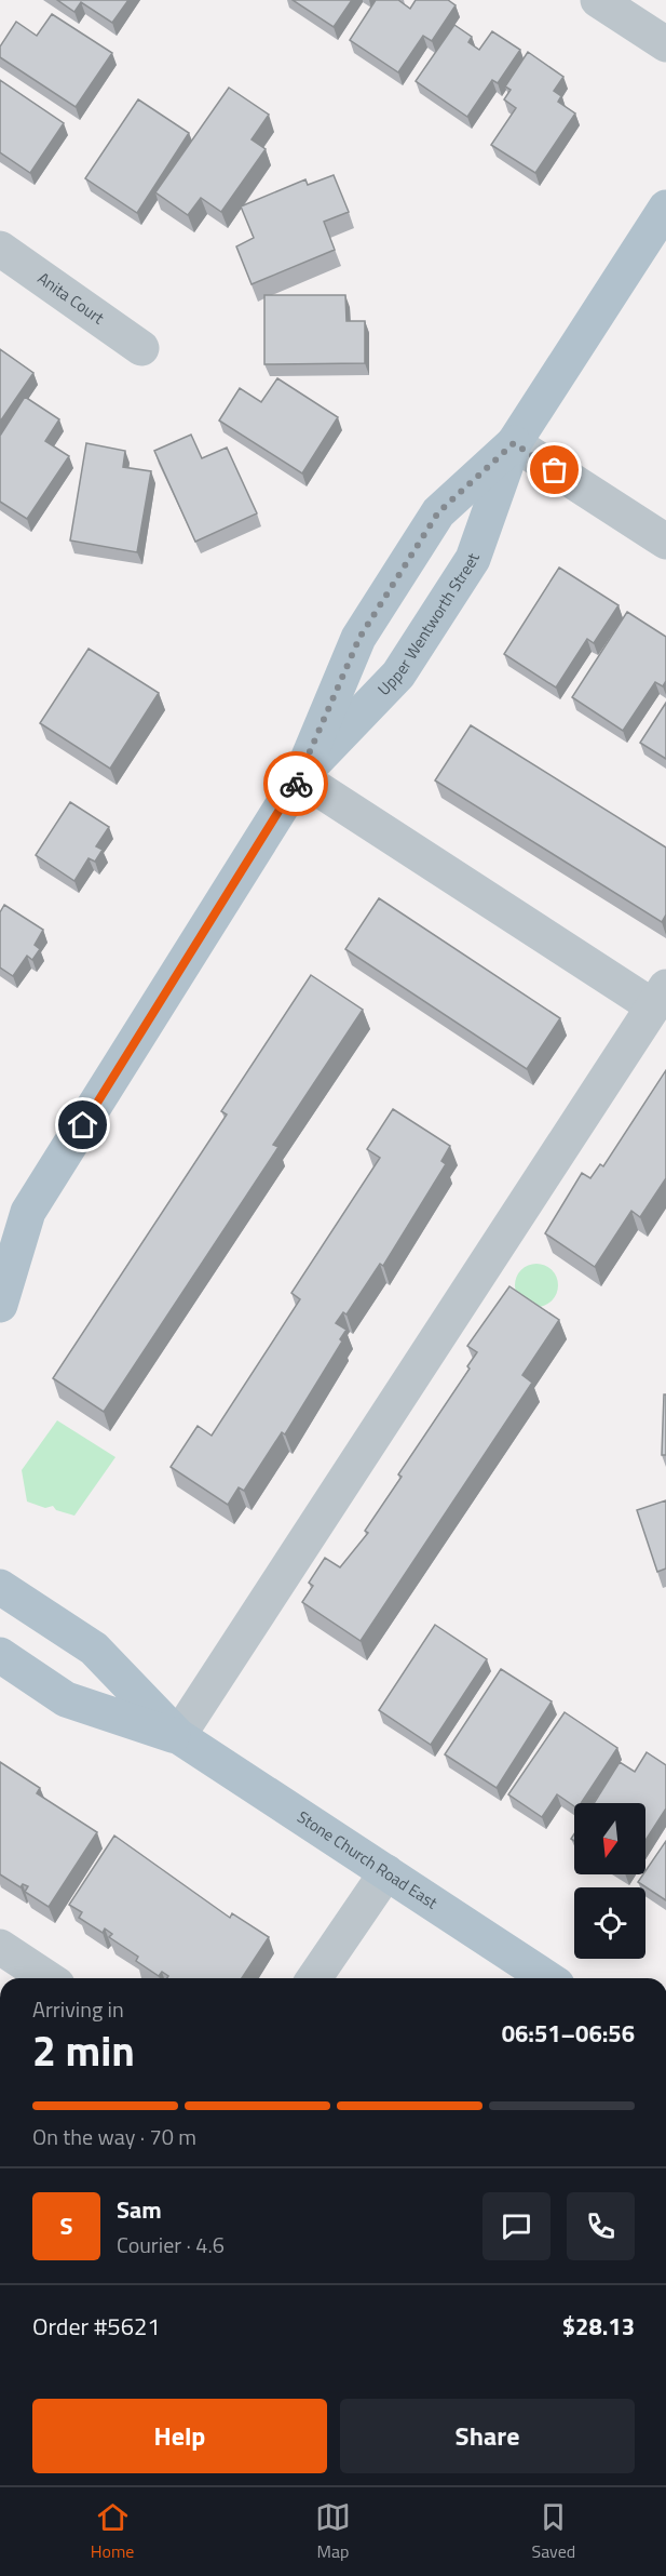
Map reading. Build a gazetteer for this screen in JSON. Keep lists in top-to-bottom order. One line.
{"streets":{"main road":["Upper Wentworth Street","Stone Church Road East"],"street":["Anita Court"]},"north":"bottom","page":{"heading":["2 min","Arriving in","06:51–06:56"],"panel":["Sam","Courier · 4.6","Order #5621","$28.13"],"bar":"On the way · 70 m","round":"S","buttons":["Help","Share"],"tabs":["Home","Map","Saved"]}}
